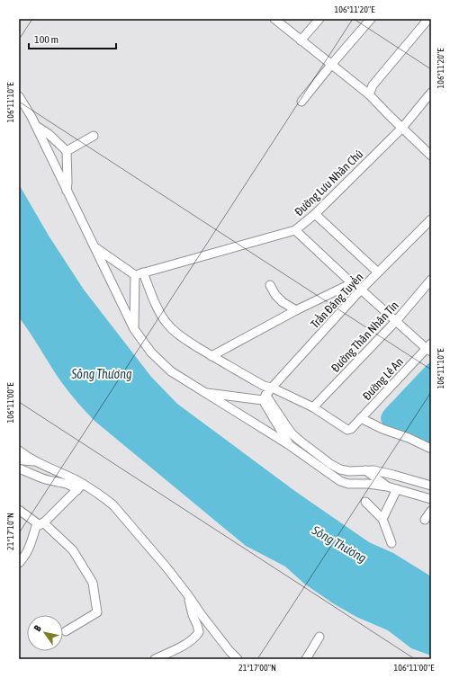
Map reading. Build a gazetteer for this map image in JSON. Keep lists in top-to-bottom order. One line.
{"streets":{"street":["Đường Lưu Nhân Chú","Trần Đăng Tuyển","Đường Thân Nhân Tín","Đường Lê An"]},"crossings":[["Đường Thân Nhân Tín","Đường Lê An"]],"water":["Sông Thương"],"scale_bar":"100 m","north":"top left","coordinates":["106°11'20\"E","106°11'10\"E","106°11'00\"E","21°17'10\"N","21°17'00\"N"]}
